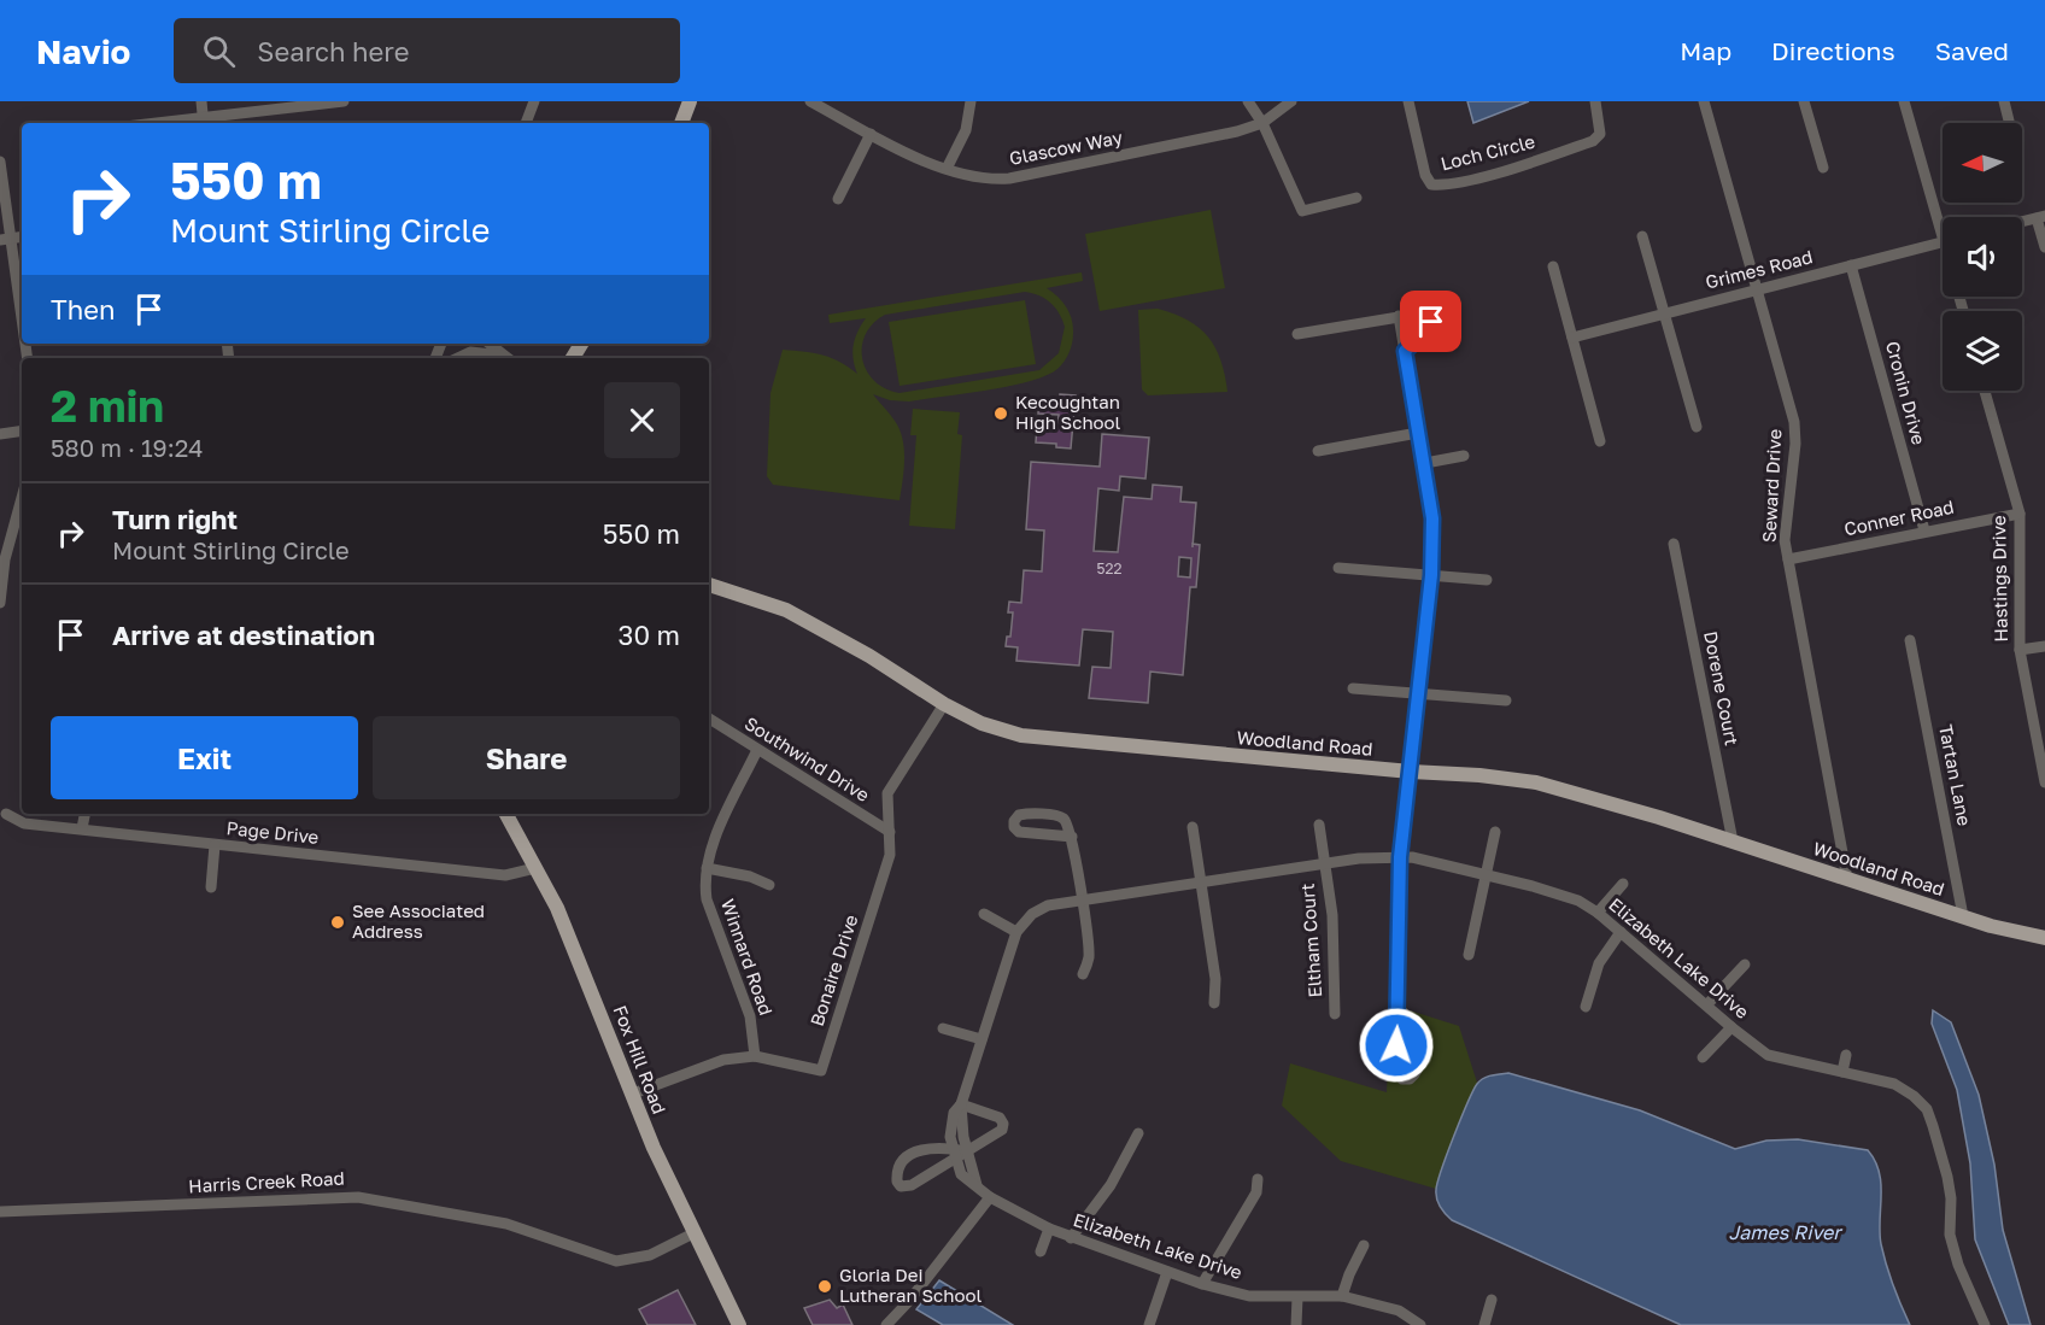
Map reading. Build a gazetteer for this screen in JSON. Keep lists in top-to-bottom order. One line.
{"streets":{"main road":["Woodland Road","Fox Hill Road"],"street":["Glascow Way","Loch Circle","Grimes Road","Cronin Drive","Seward Drive","Conner Road","Hastings Drive","Dorene Court","Southwind Drive","Tartan Lane","Page Drive","Eltham Court","Winnard Road","Elizabeth Lake Drive","Bonaire Drive","Harris Creek Road"]},"crossings":[["Grimes Road","Cronin Drive"],["Grimes Road","Seward Drive"],["Cronin Drive","Conner Road"],["Seward Drive","Conner Road"],["Seward Drive","Woodland Road"],["Conner Road","Hastings Drive"],["Dorene Court","Woodland Road"],["Woodland Road","Tartan Lane"],["Woodland Road","Bonaire Drive"],["Southwind Drive","Winnard Road"],["Southwind Drive","Bonaire Drive"],["Page Drive","Fox Hill Road"],["Eltham Court","Elizabeth Lake Drive"],["Winnard Road","Bonaire Drive"],["Bonaire Drive","Fox Hill Road"],["Fox Hill Road","Harris Creek Road"]],"water":["James River"],"places":["Kecoughtan High School","See Associated Address","Gloria Dei Lutheran School"],"house_numbers":["522"],"north":"left","page":{"header":"Navio","search":"Search here","nav":["Map","Directions","Saved"],"turn":["550 m","Mount Stirling Circle"],"then":"Then","heading":["2 min","580 m · 19:24"],"list":[{"name":"Turn right","note":"Mount Stirling Circle","value":"550 m"},{"name":"Arrive at destination","value":"30 m"}],"buttons":["Exit","Share"]}}
